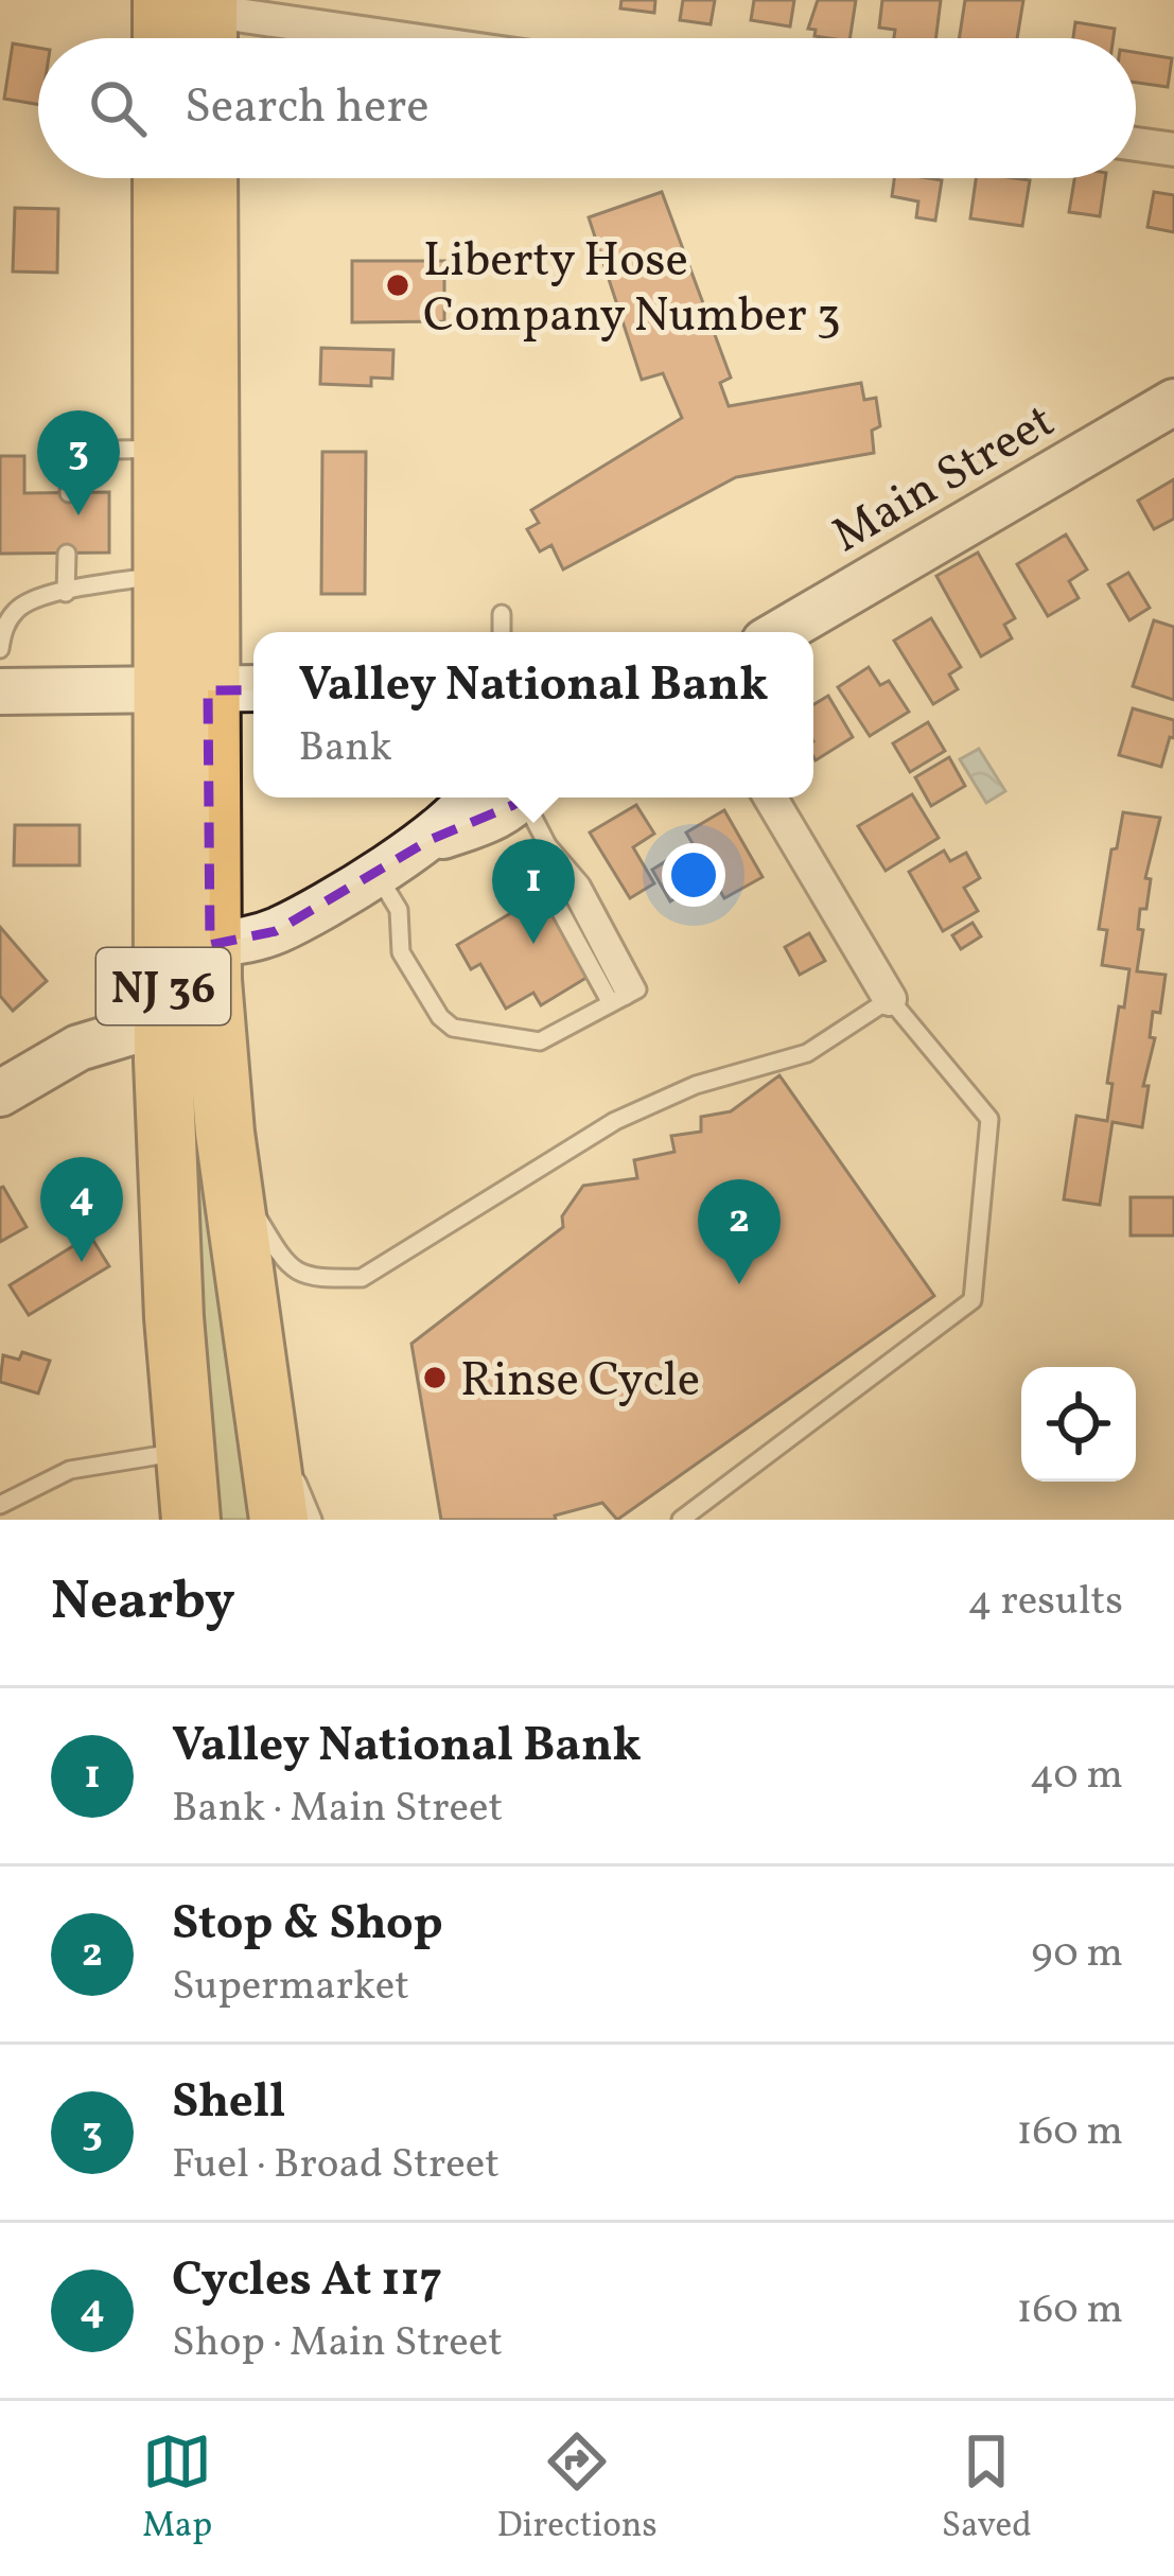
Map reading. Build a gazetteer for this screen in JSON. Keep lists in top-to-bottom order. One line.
{"streets":{"highway":["NJ 36"],"main road":["Main Street"]},"places":["Liberty Hose Company Number 3","Rinse Cycle"],"page":{"search":"Search here","pins":["3","1","4","2"],"popup":["Valley National Bank","Bank"],"heading":["Nearby","4 results"],"list":[{"mark":"1","name":"Valley National Bank","note":"Bank · Main Street","value":"40 m"},{"mark":"2","name":"Stop & Shop","note":"Supermarket","value":"90 m"},{"mark":"3","name":"Shell","note":"Fuel · Broad Street","value":"160 m"},{"mark":"4","name":"Cycles At 117","note":"Shop · Main Street","value":"160 m"}],"nav":["Map","Directions","Saved"]}}
